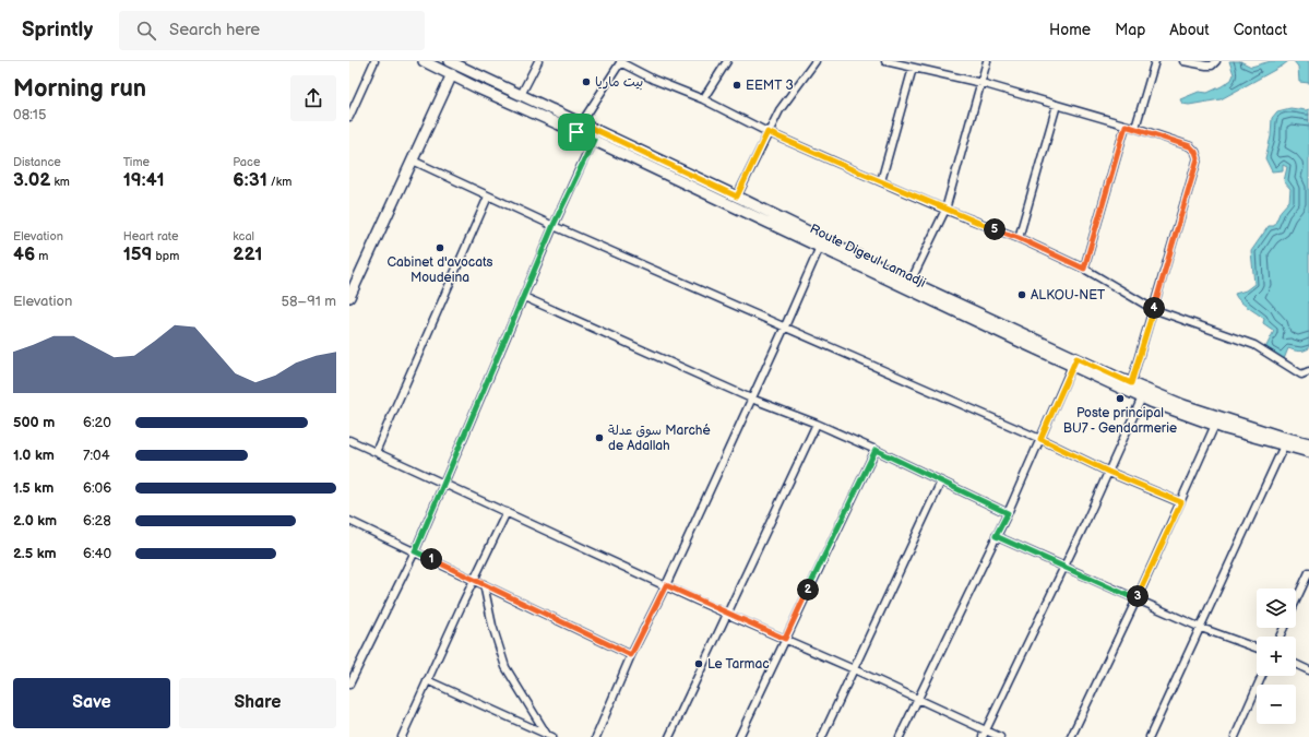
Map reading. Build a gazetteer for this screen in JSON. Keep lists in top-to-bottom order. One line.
{"streets":{"main road":["Route Digeul Lamadji"]},"places":["بيت ماريا","EEMT 3","Cabinet d'avocats Moudeina","ALKOU-NET","Poste principal BU7 - Gendarmerie","سوق عدلة Marché de Adallah","Le Tarmac"],"page":{"header":"Sprintly","search":"Search here","nav":["Home","Map","About","Contact"],"heading":["Morning run","08:15"],"stats":[["Distance","3.02 km"],["Time","19:41"],["Pace","6:31 /km"],["Elevation","46 m"],["Heart rate","159 bpm"],["kcal","221"]],"pins":["5","4","1","2","3"],"chart":["Elevation","58–91 m"],"list":[{"name":"500 m","note":"6:20"},{"name":"1.0 km","note":"7:04"},{"name":"1.5 km","note":"6:06"},{"name":"2.0 km","note":"6:28"},{"name":"2.5 km","note":"6:40"}],"map_buttons":["+","−"],"buttons":["Save","Share"]}}
